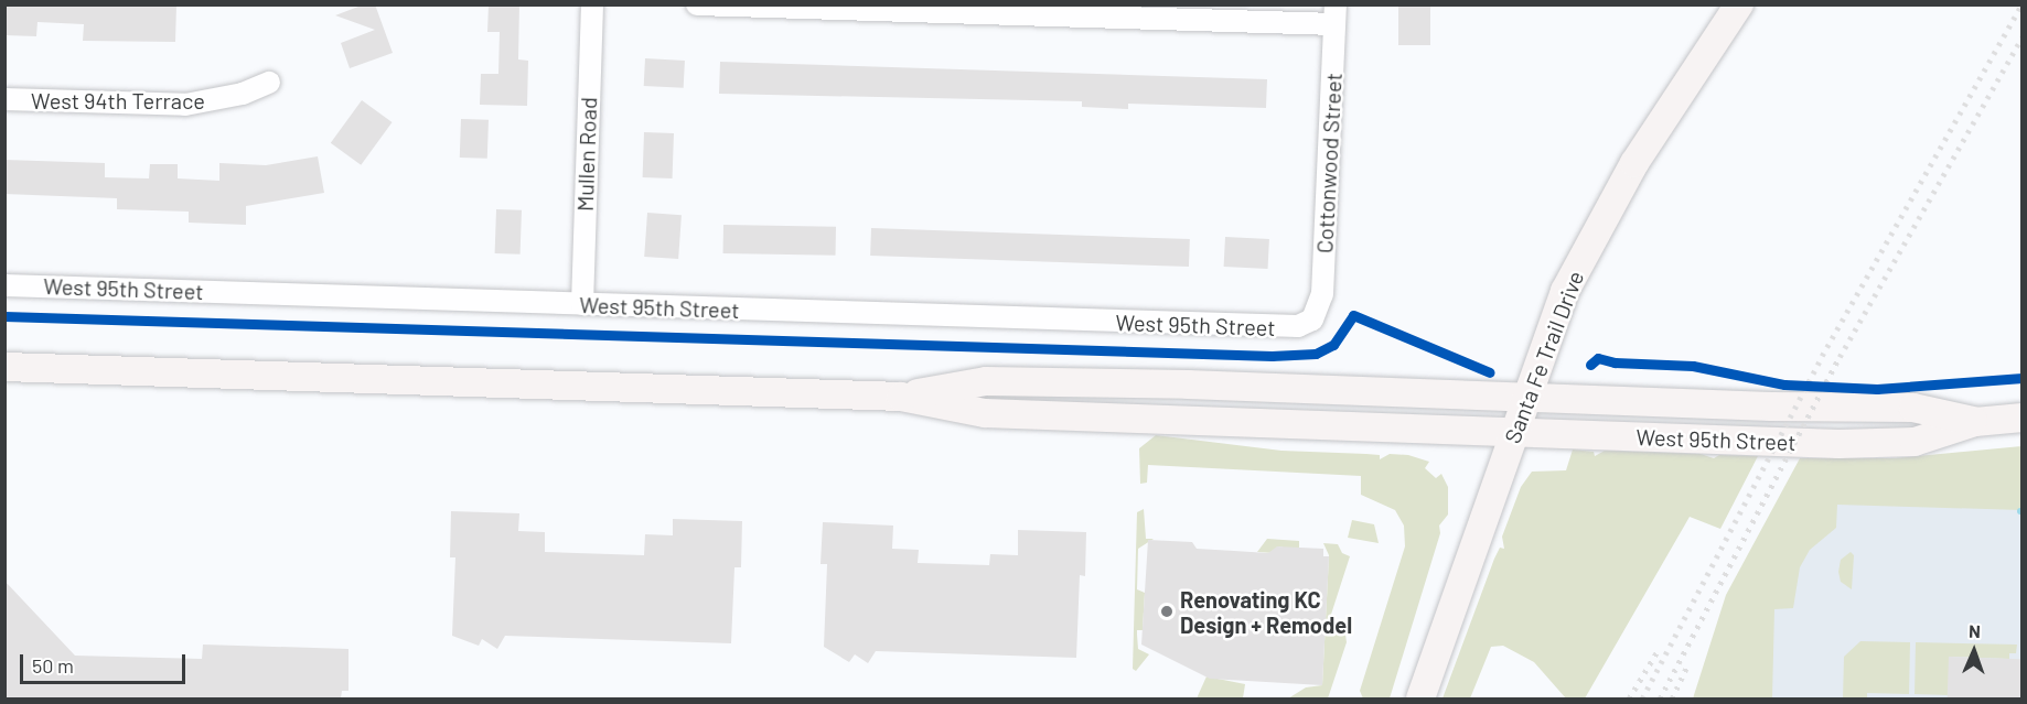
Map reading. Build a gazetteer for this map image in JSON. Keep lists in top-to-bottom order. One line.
{"streets":{"main road":["West 95th Street","Santa Fe Trail Drive"],"street":["West 94th Terrace","Mullen Road","Cottonwood Street"]},"crossings":[["Mullen Road","West 95th Street"],["Cottonwood Street","West 95th Street"],["West 95th Street","Santa Fe Trail Drive"]],"places":["Renovating KC Design + Remodel"],"scale_bar":"50 m","north":"top"}
